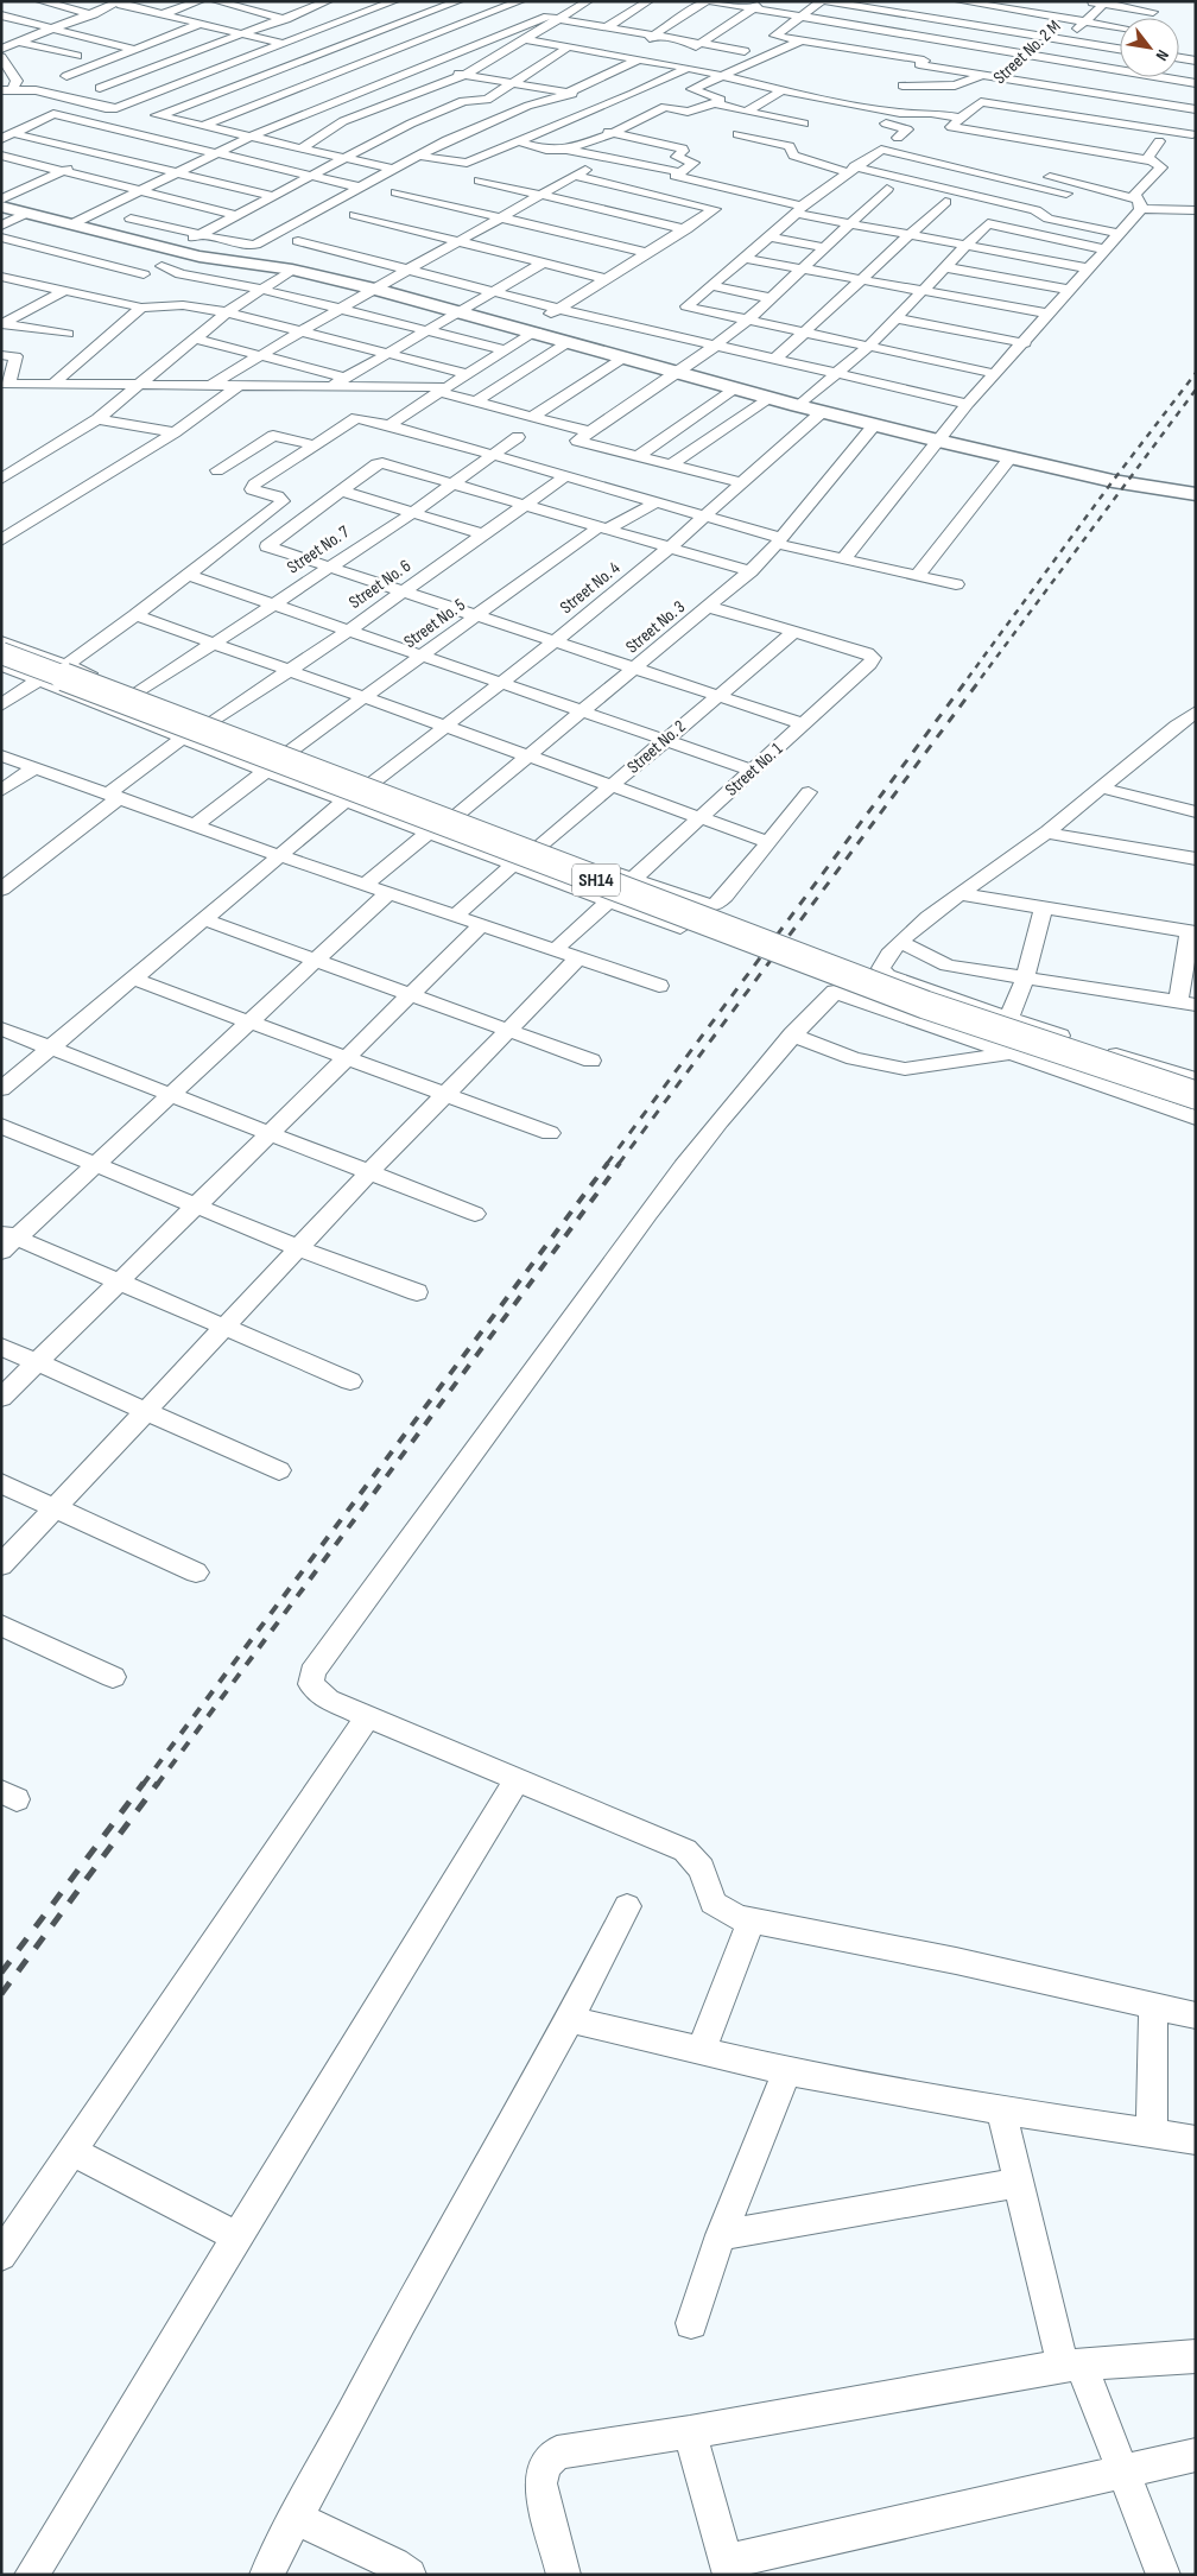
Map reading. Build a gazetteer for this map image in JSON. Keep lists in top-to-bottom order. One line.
{"streets":{"main road":["SH14"],"street":["Street No. 2 M","Street No. 7","Street No. 6","Street No. 4","Street No. 5","Street No. 3","Street No. 2","Street No. 1"]},"north":"bottom right"}
